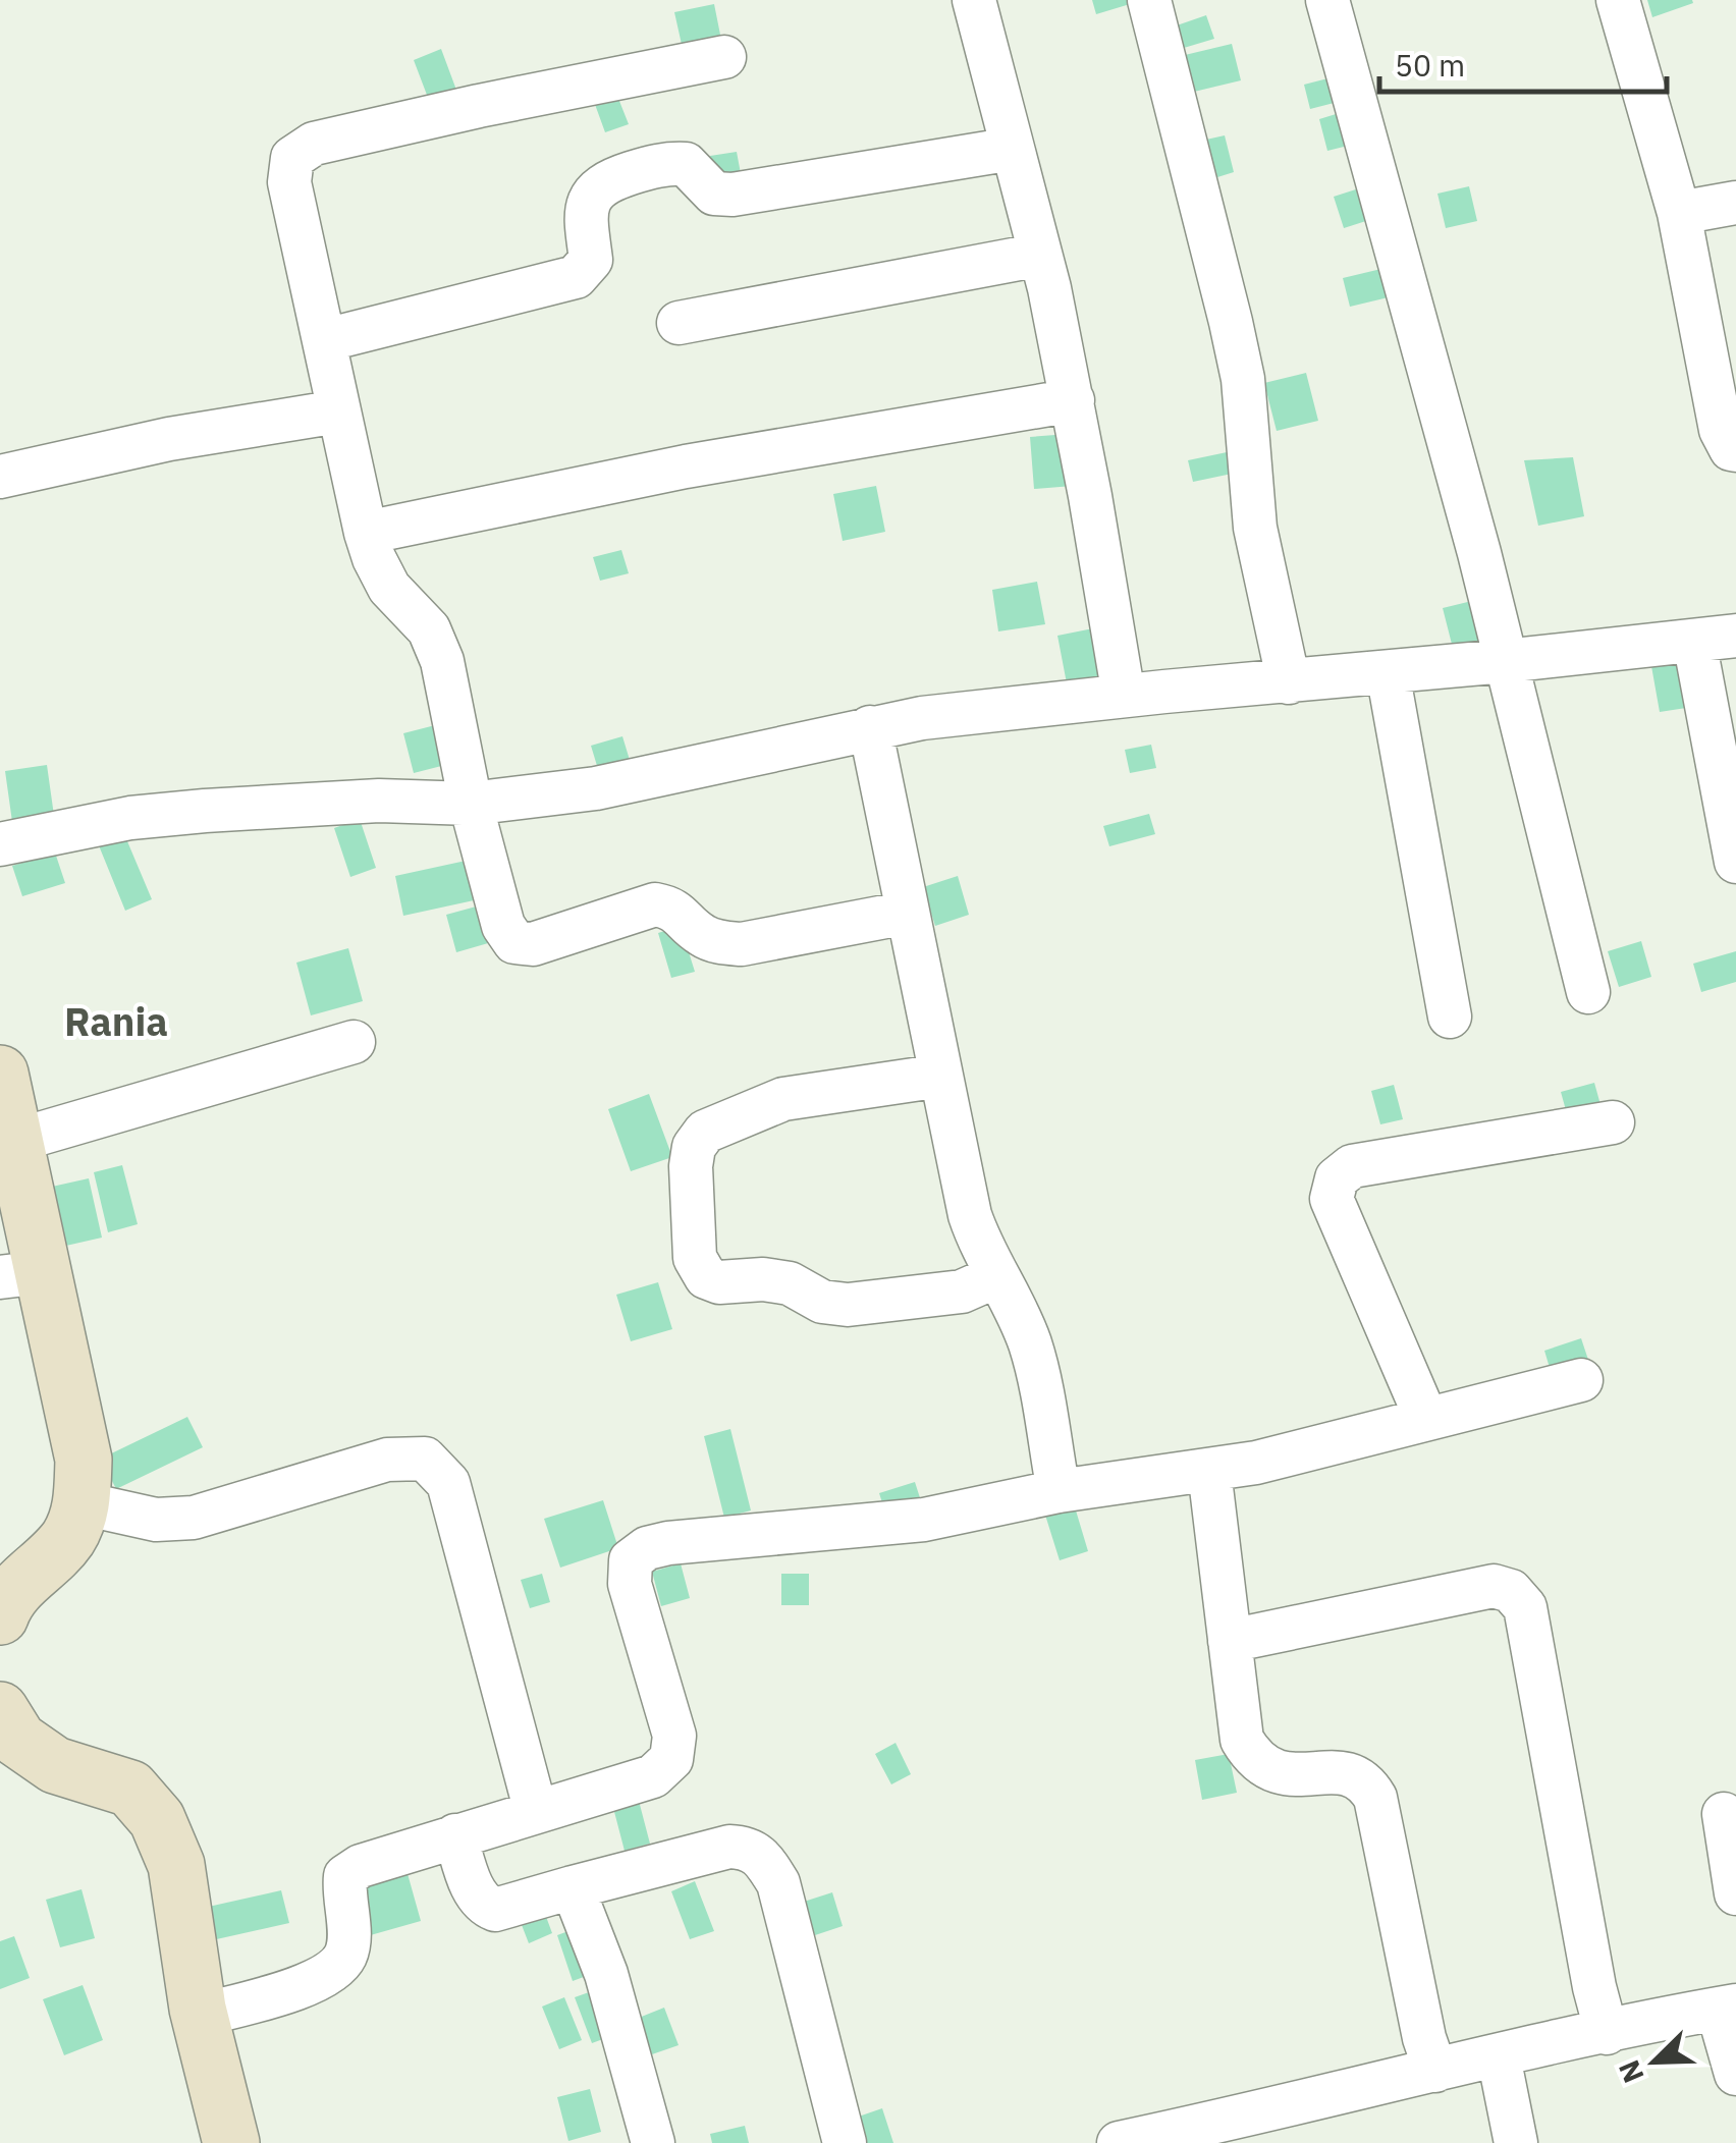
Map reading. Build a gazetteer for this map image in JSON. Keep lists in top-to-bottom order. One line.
{"districts":["Rania"],"scale_bar":"50 m","north":"bottom left"}
